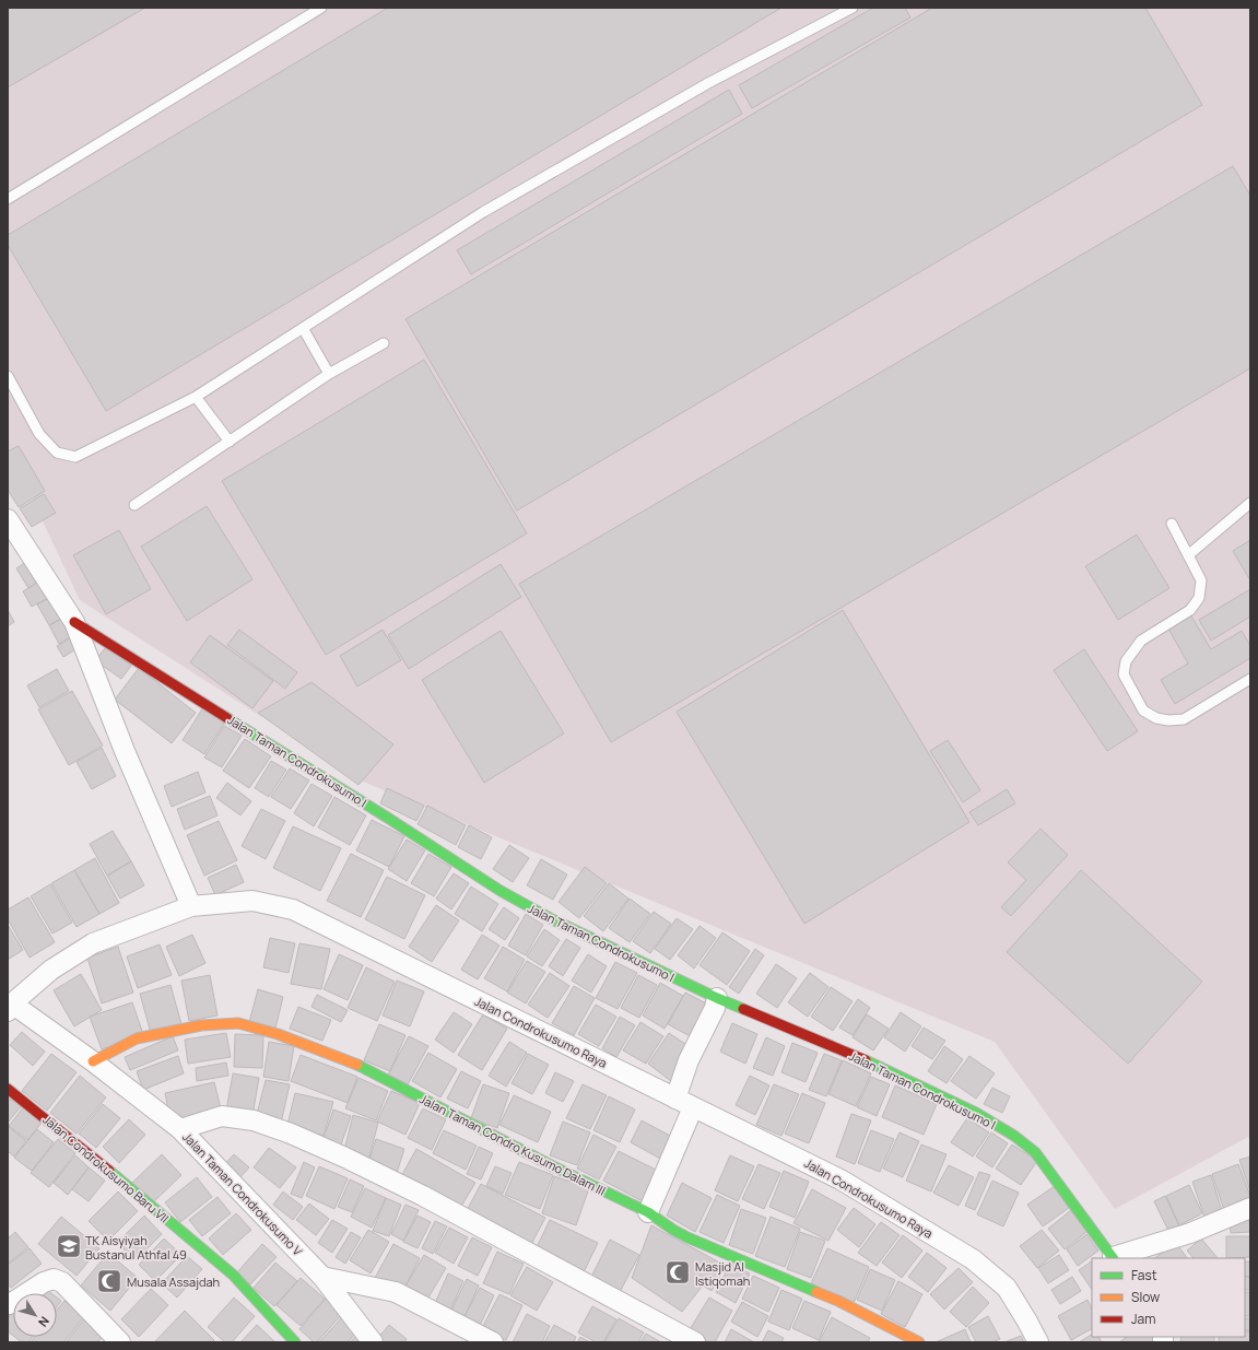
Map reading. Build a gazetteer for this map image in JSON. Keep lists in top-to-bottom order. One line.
{"streets":{"street":["Jalan Taman Condrokusumo I","Jalan Condrokusumo Raya","Jalan Taman Condro Kusumo Dalam III","Jalan Condrokusumo Baru VII","Jalan Taman Condrokusumo V"]},"crossings":[["Jalan Condrokusumo Raya","Jalan Taman Condrokusumo V"],["Jalan Taman Condro Kusumo Dalam III","Jalan Taman Condrokusumo V"]],"places":{"school or university":["TK Aisyiyah Bustanul Athfal 49"],"mosque":["Masjid Al Istiqomah","Musala Assajdah"]},"legend":["Fast","Slow","Jam"],"north":"bottom right"}
